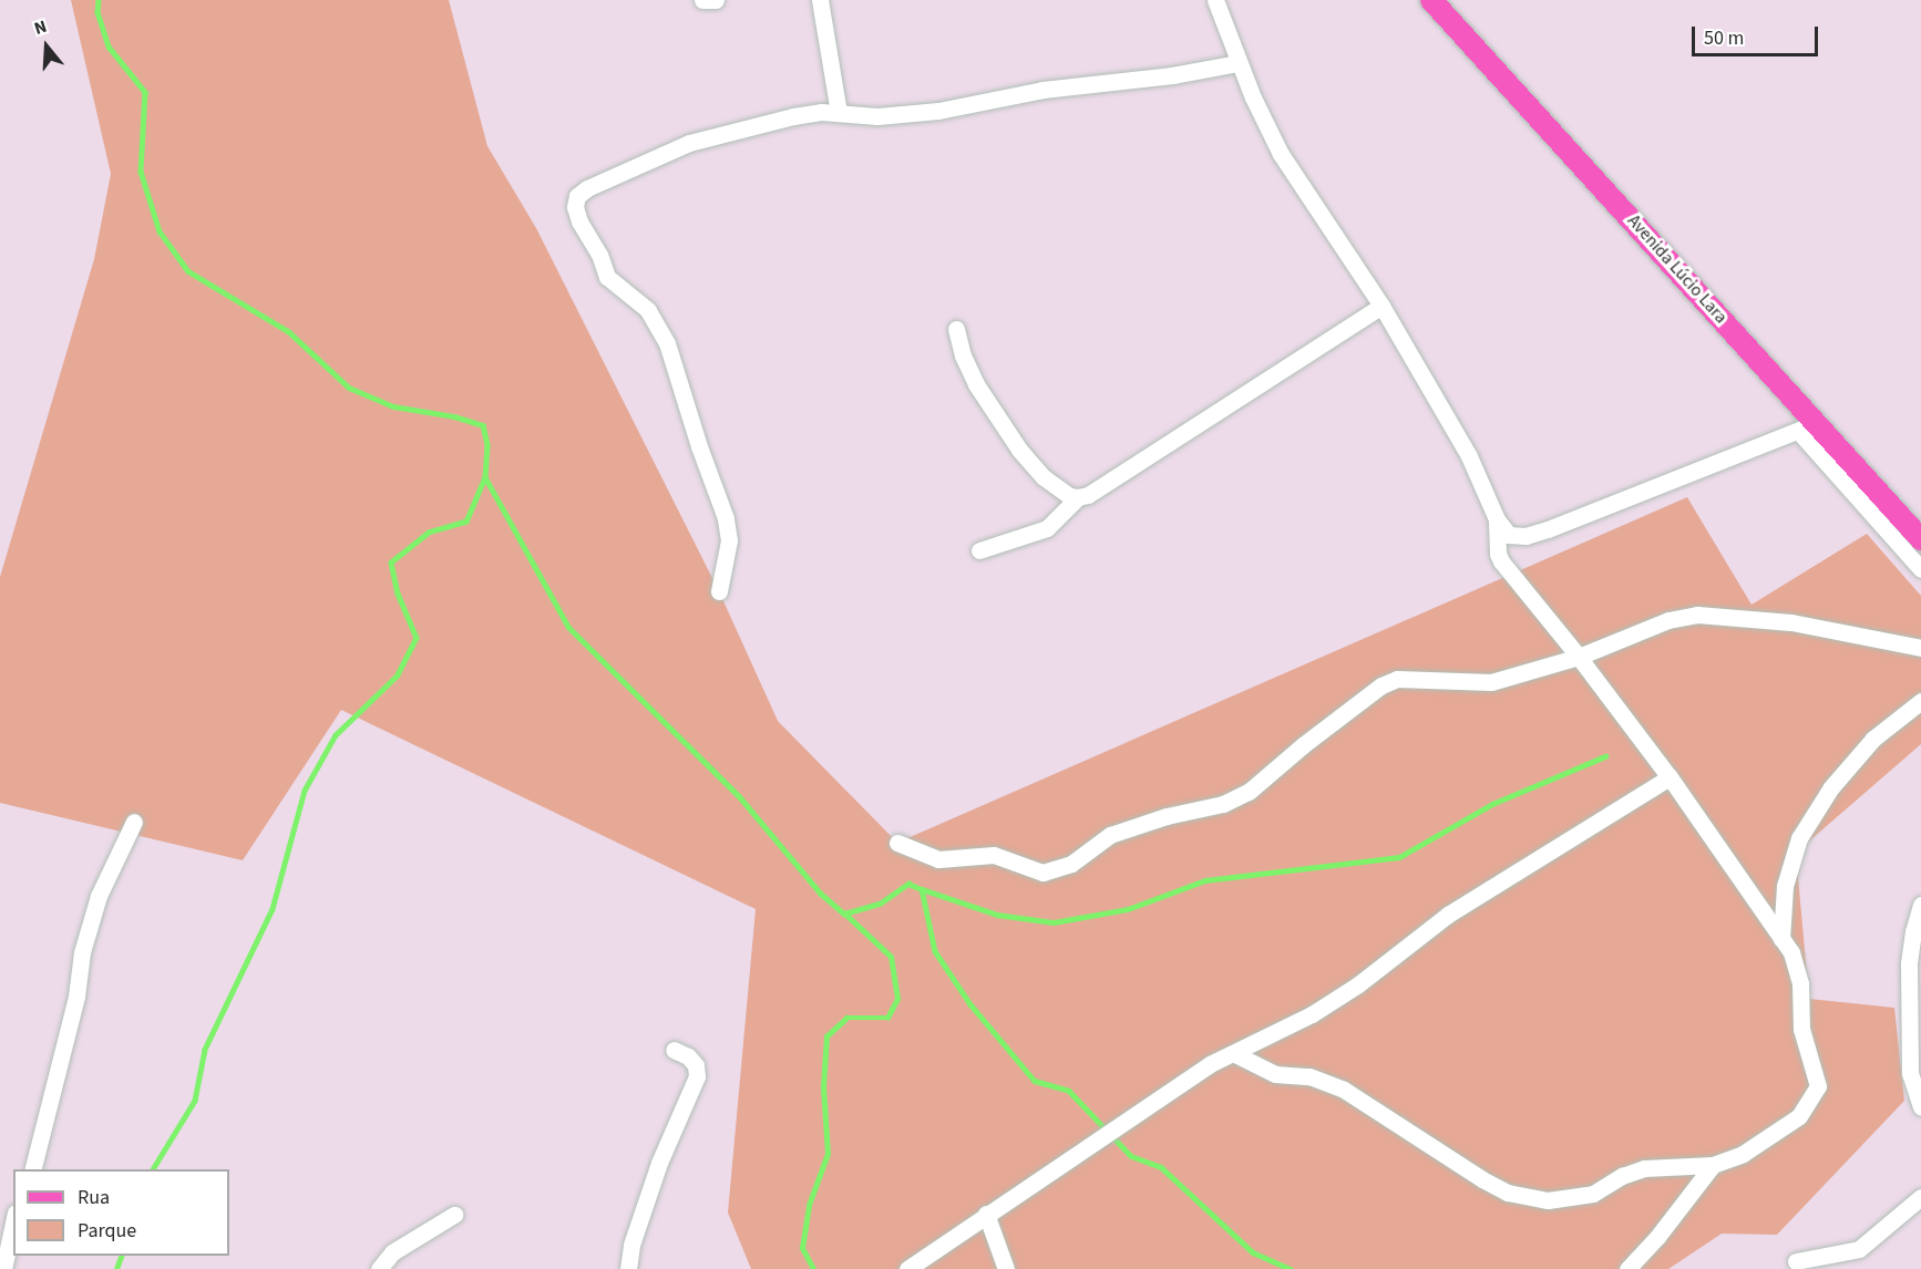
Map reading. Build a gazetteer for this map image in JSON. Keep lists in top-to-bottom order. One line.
{"streets":{"main road":["Avenida Lúcio Lara"]},"legend":["Rua","Parque"],"scale_bar":"50 m","north":"top"}
